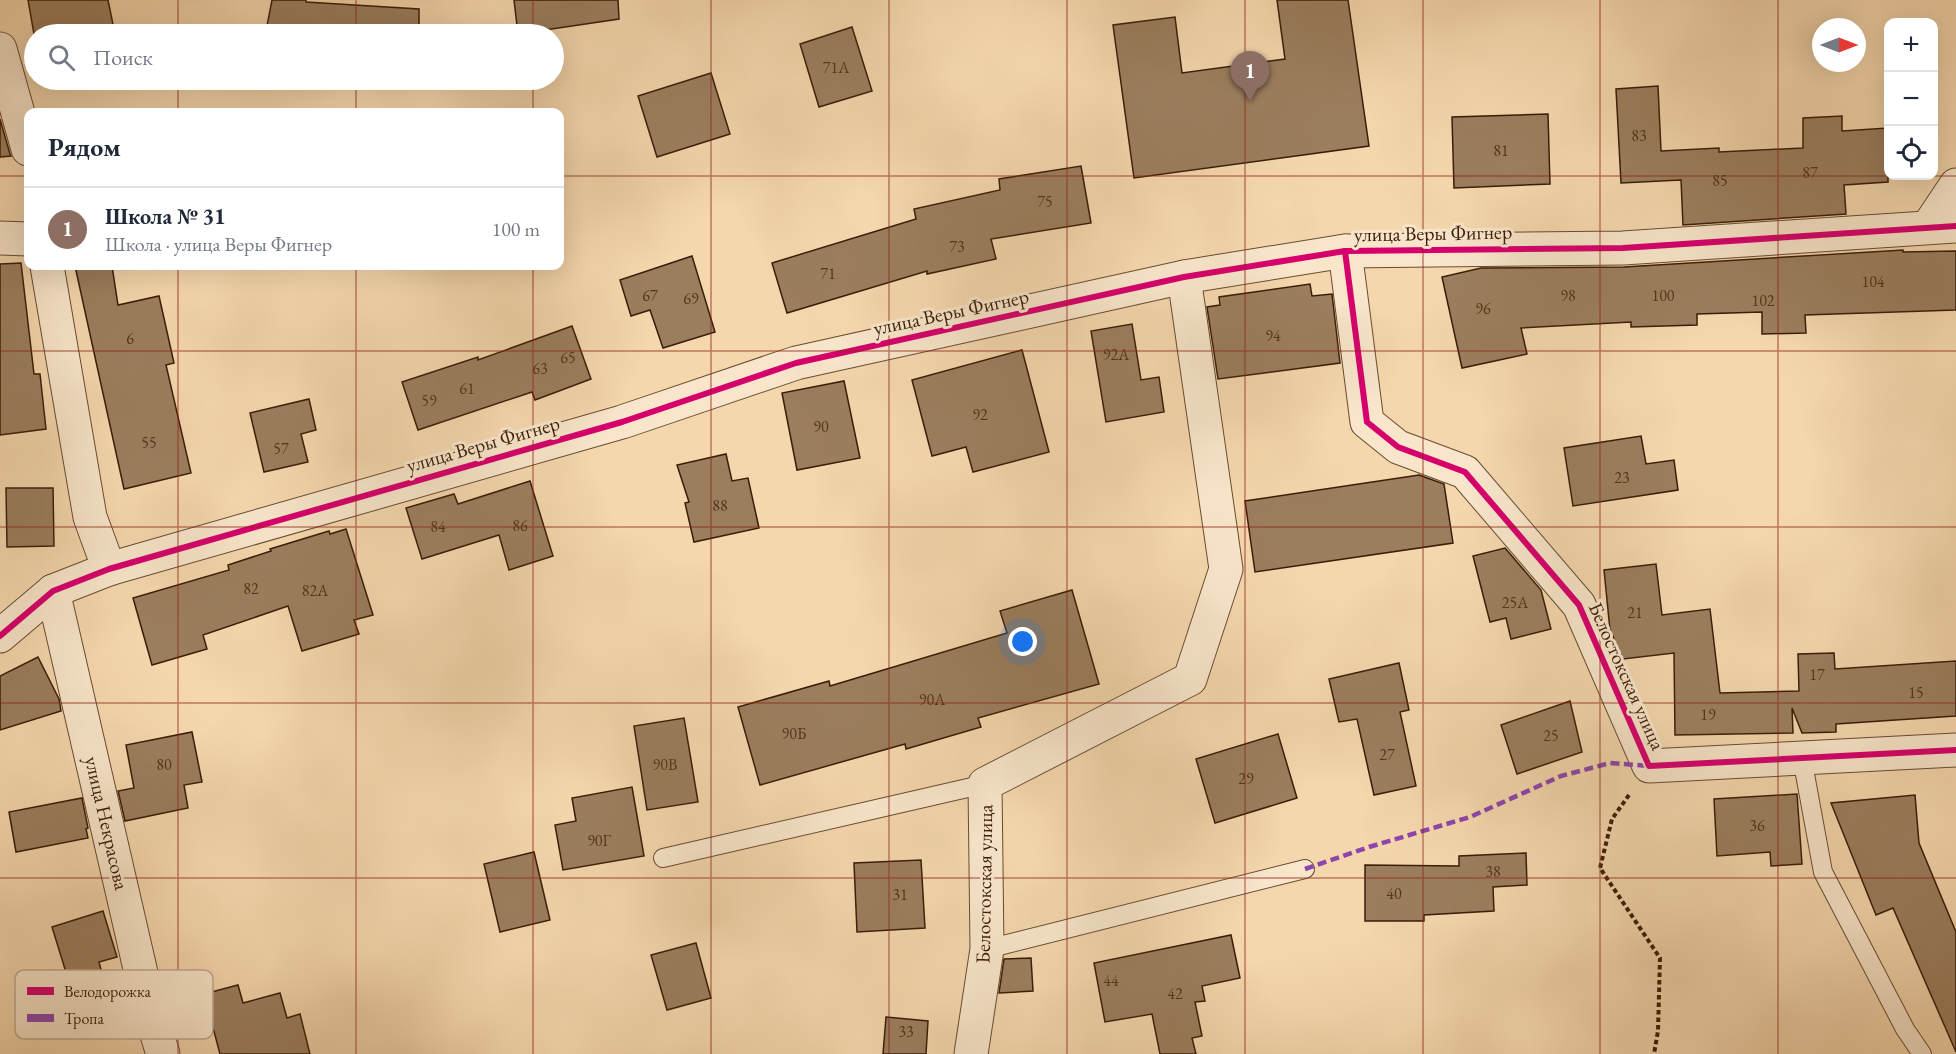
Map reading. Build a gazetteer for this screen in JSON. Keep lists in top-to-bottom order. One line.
{"streets":{"street":["улица Веры Фигнер","Белостокская улица","улица Некрасова"]},"crossings":[["улица Веры Фигнер","Белостокская улица"],["улица Веры Фигнер","улица Некрасова"]],"house_numbers":["71А","83","81","87","85","75","73","71","104","67","98","100","69","102","96","94","6","92А","65","63","61","59","92","90","55","57","23","88","86","84","82","82А","25А","21","17","15","90А","19","90Б","25","27","80","90В","29","36","90Г","38","40","31","44","42","33"],"legend":["Велодорожка","Тропа"],"north":"right","page":{"map_buttons":["+","−"],"search":"Поиск","pins":"1","heading":"Рядом","list":[{"mark":"1","name":"Школа № 31","note":"Школа · улица Веры Фигнер","value":"100 m"}]}}
